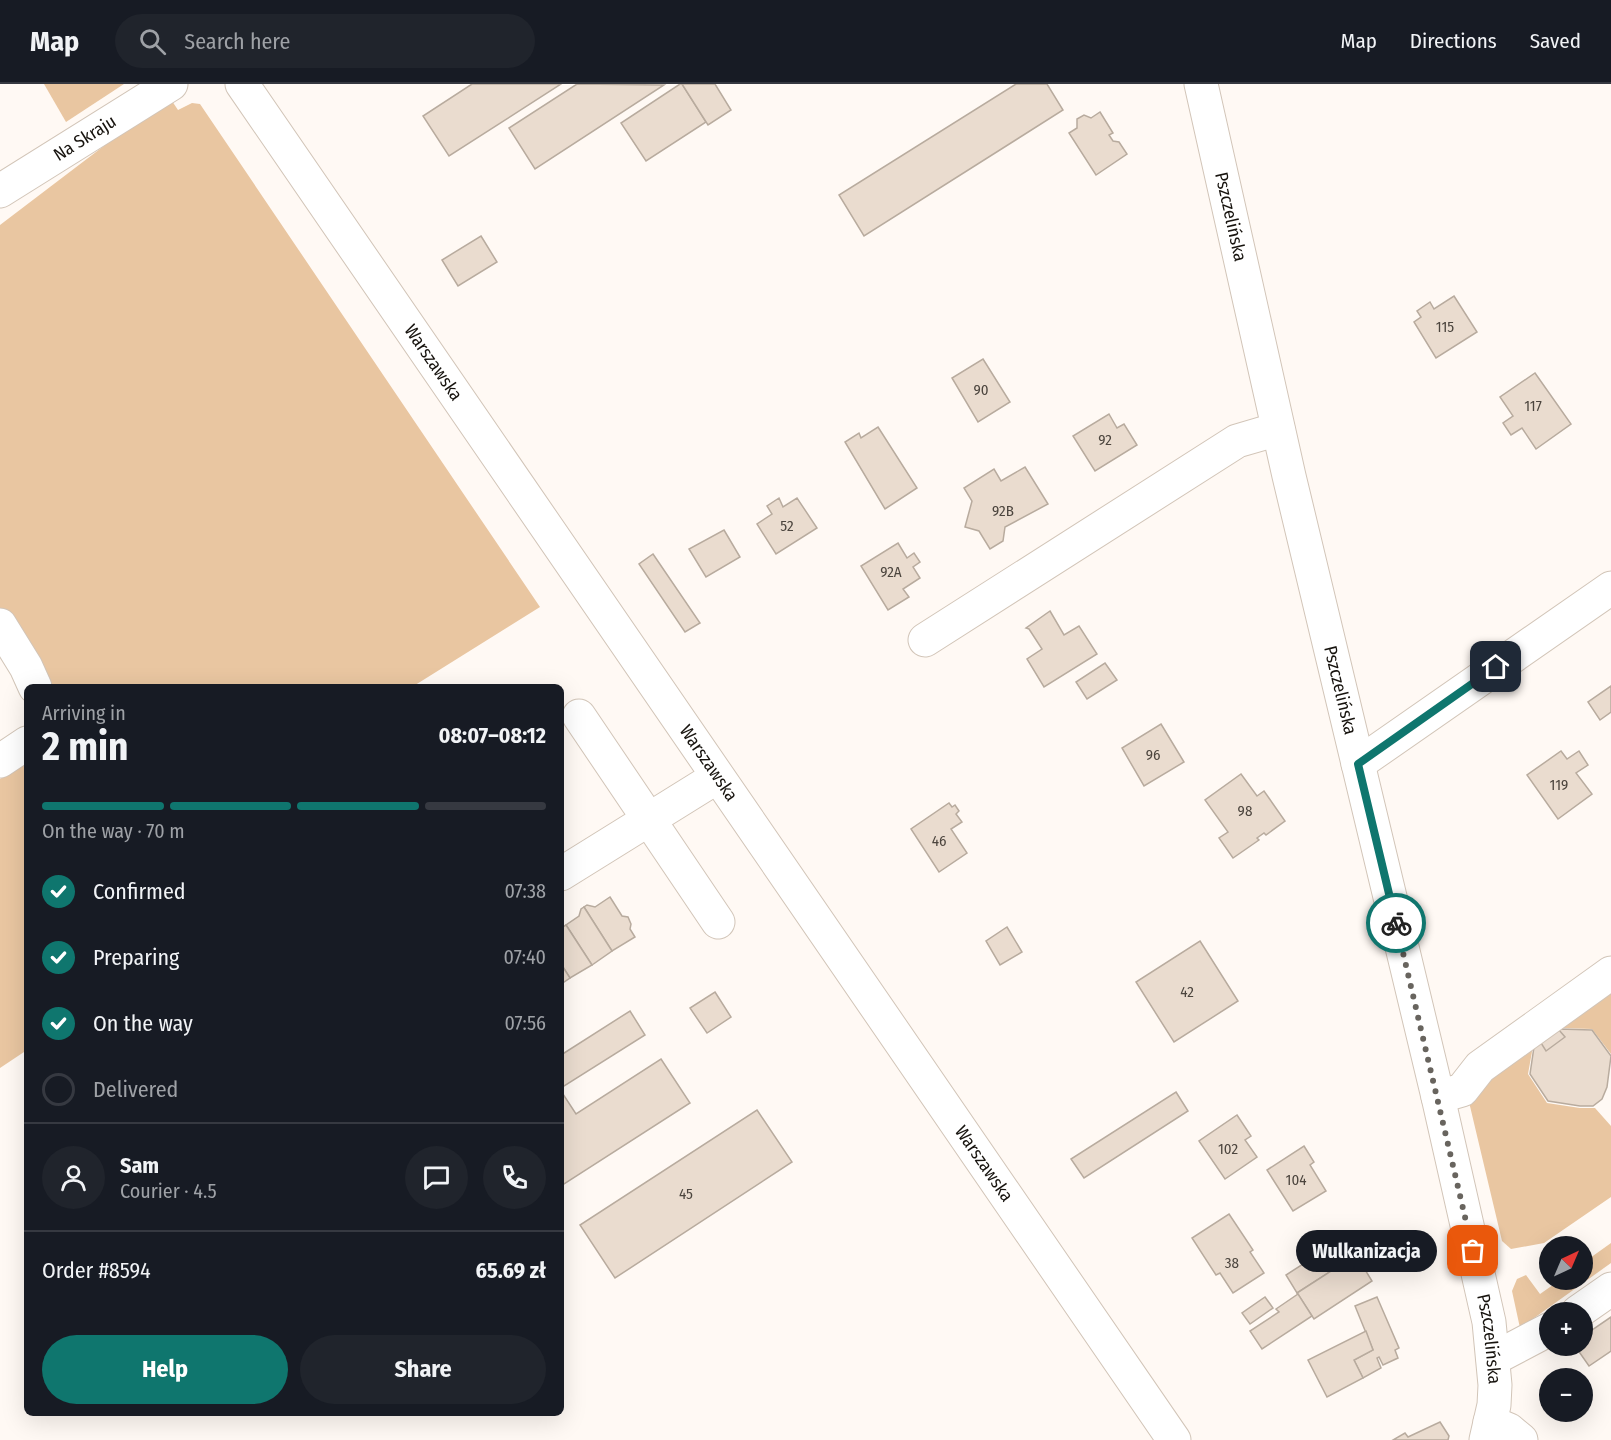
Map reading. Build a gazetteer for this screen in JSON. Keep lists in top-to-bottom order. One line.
{"streets":{"main road":["Na Skraju","Pszczelińska","Warszawska"]},"places":["Wulkanizacja"],"house_numbers":["115","90","117","92","92B","52","92A","96","119","98","46","42","102","104","45","38"],"north":"top right","page":{"header":"Map","search":"Search here","nav":["Map","Directions","Saved"],"heading":["2 min","Arriving in","08:07–08:12"],"panel":["Sam","Courier · 4.5","Order #8594","65.69 zł"],"bar":"On the way · 70 m","list":[["Confirmed","07:38"],["Preparing","07:40"],["On the way","07:56"],"Delivered"],"bubble":"Wulkanizacja","map_buttons":["+","−"],"buttons":["Help","Share"]}}
